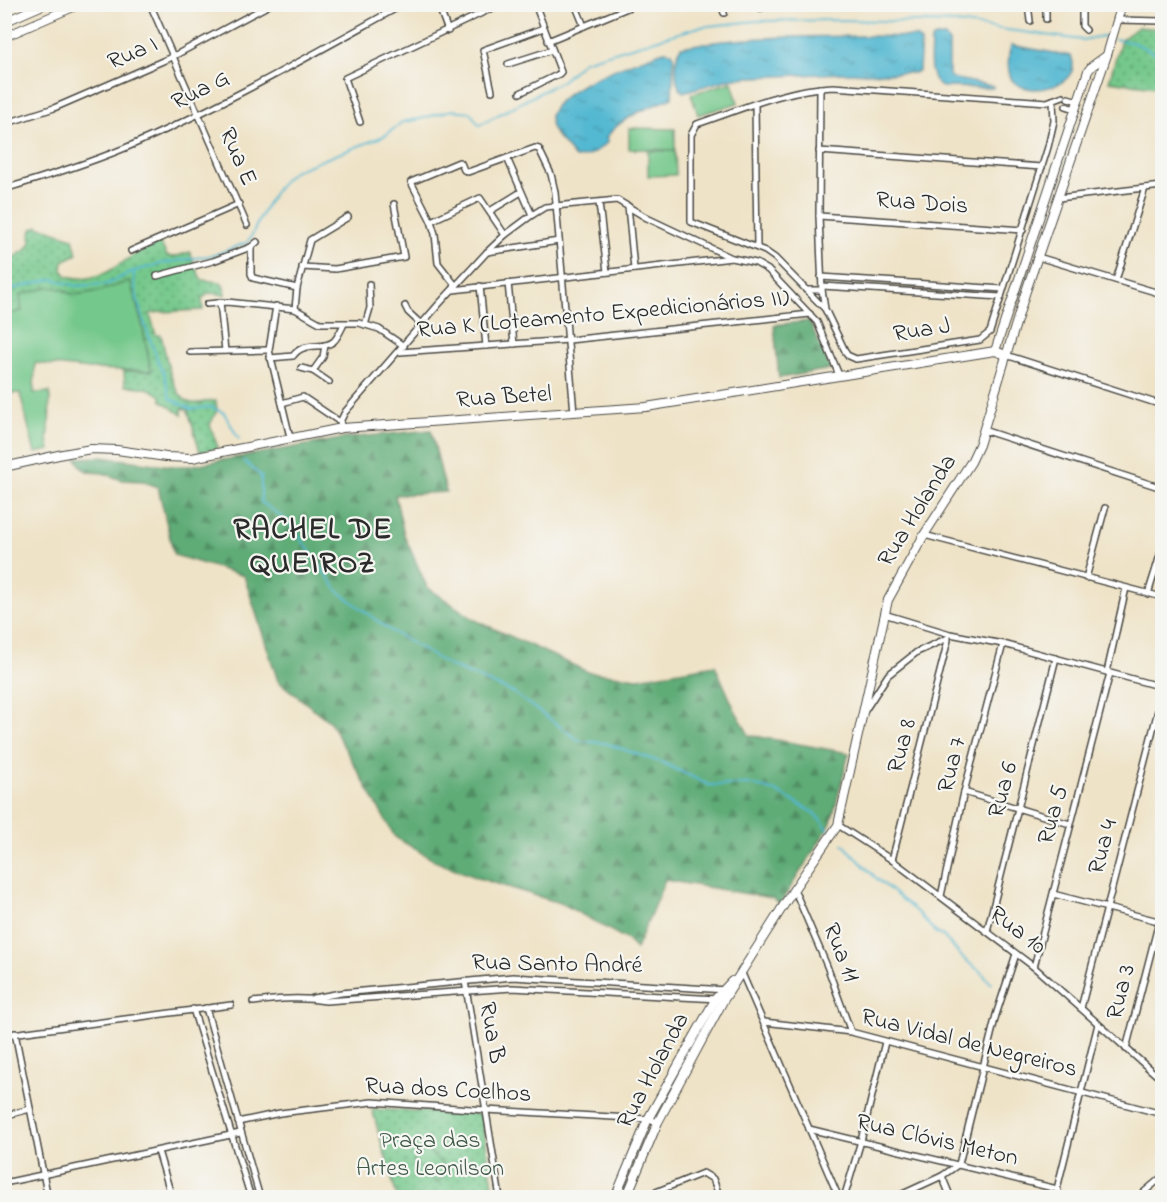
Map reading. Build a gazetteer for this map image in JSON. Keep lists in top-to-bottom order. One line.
{"streets":{"street":["Rua I","Rua G","Rua E","Rua Dois","Rua K (Loteamento Expedicionários II)","Rua J","Rua Betel","Rua Holanda","Rua 8","Rua 7","Rua 6","Rua 5","Rua 4","Rua 10","Rua 11","Rua Santo André","Rua 3","Rua B","Rua Vidal de Negreiros","Rua dos Coelhos","Rua Clóvis Meton"]},"crossings":[["Rua I","Rua E"],["Rua G","Rua E"],["Rua Betel","Rua Holanda"],["Rua Holanda","Rua 10"],["Rua Holanda","Rua 11"],["Rua Holanda","Rua Santo André"],["Rua Holanda","Rua dos Coelhos"],["Rua 8","Rua 10"],["Rua 7","Rua 10"],["Rua 6","Rua 10"],["Rua 5","Rua 10"],["Rua 4","Rua 10"],["Rua 10","Rua 3"],["Rua 11","Rua Vidal de Negreiros"],["Rua Santo André","Rua B"],["Rua B","Rua dos Coelhos"]],"districts":["RACHEL DE QUEIROZ"],"parks":["Praça das Artes Leonilson"]}
